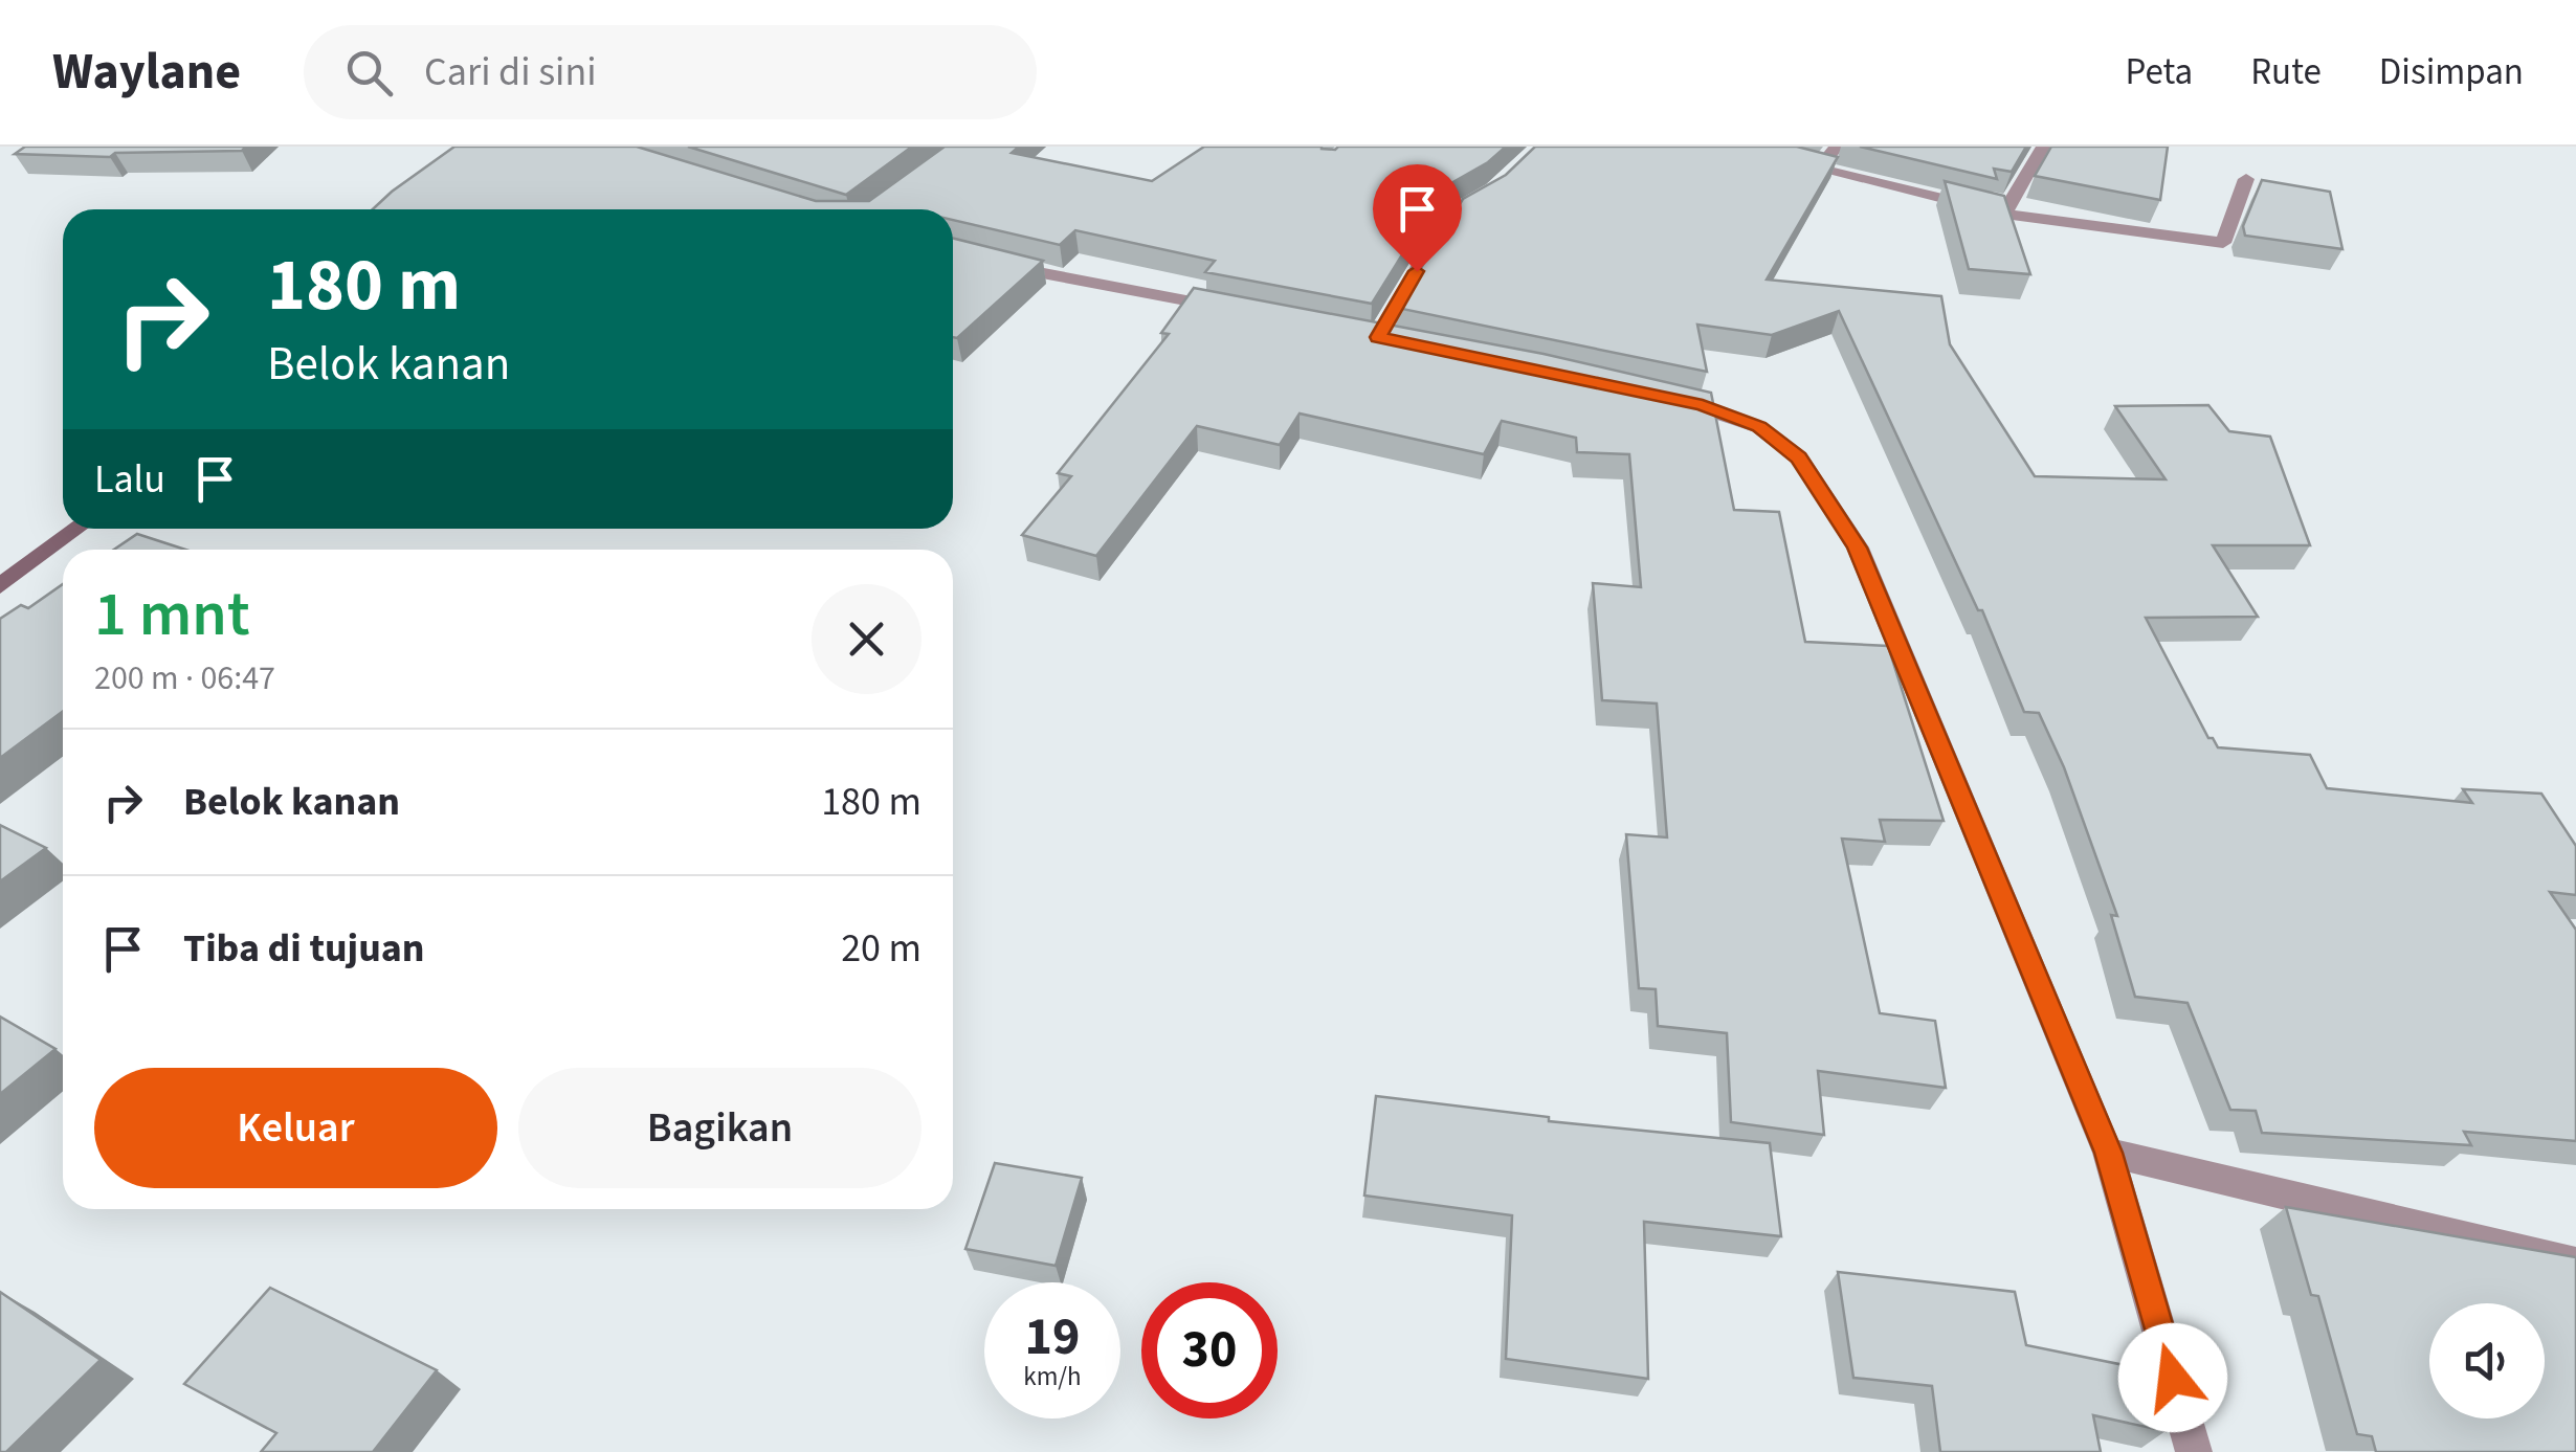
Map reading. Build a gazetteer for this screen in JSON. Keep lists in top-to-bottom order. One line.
{"page":{"header":"Waylane","search":"Cari di sini","nav":["Peta","Rute","Disimpan"],"turn":["180 m","Belok kanan"],"then":"Lalu","heading":["1 mnt","200 m · 06:47"],"list":[{"name":"Belok kanan","value":"180 m"},{"name":"Tiba di tujuan","value":"20 m"}],"buttons":["Keluar","Bagikan"],"speed":"19 km/h","limit":"30"}}
